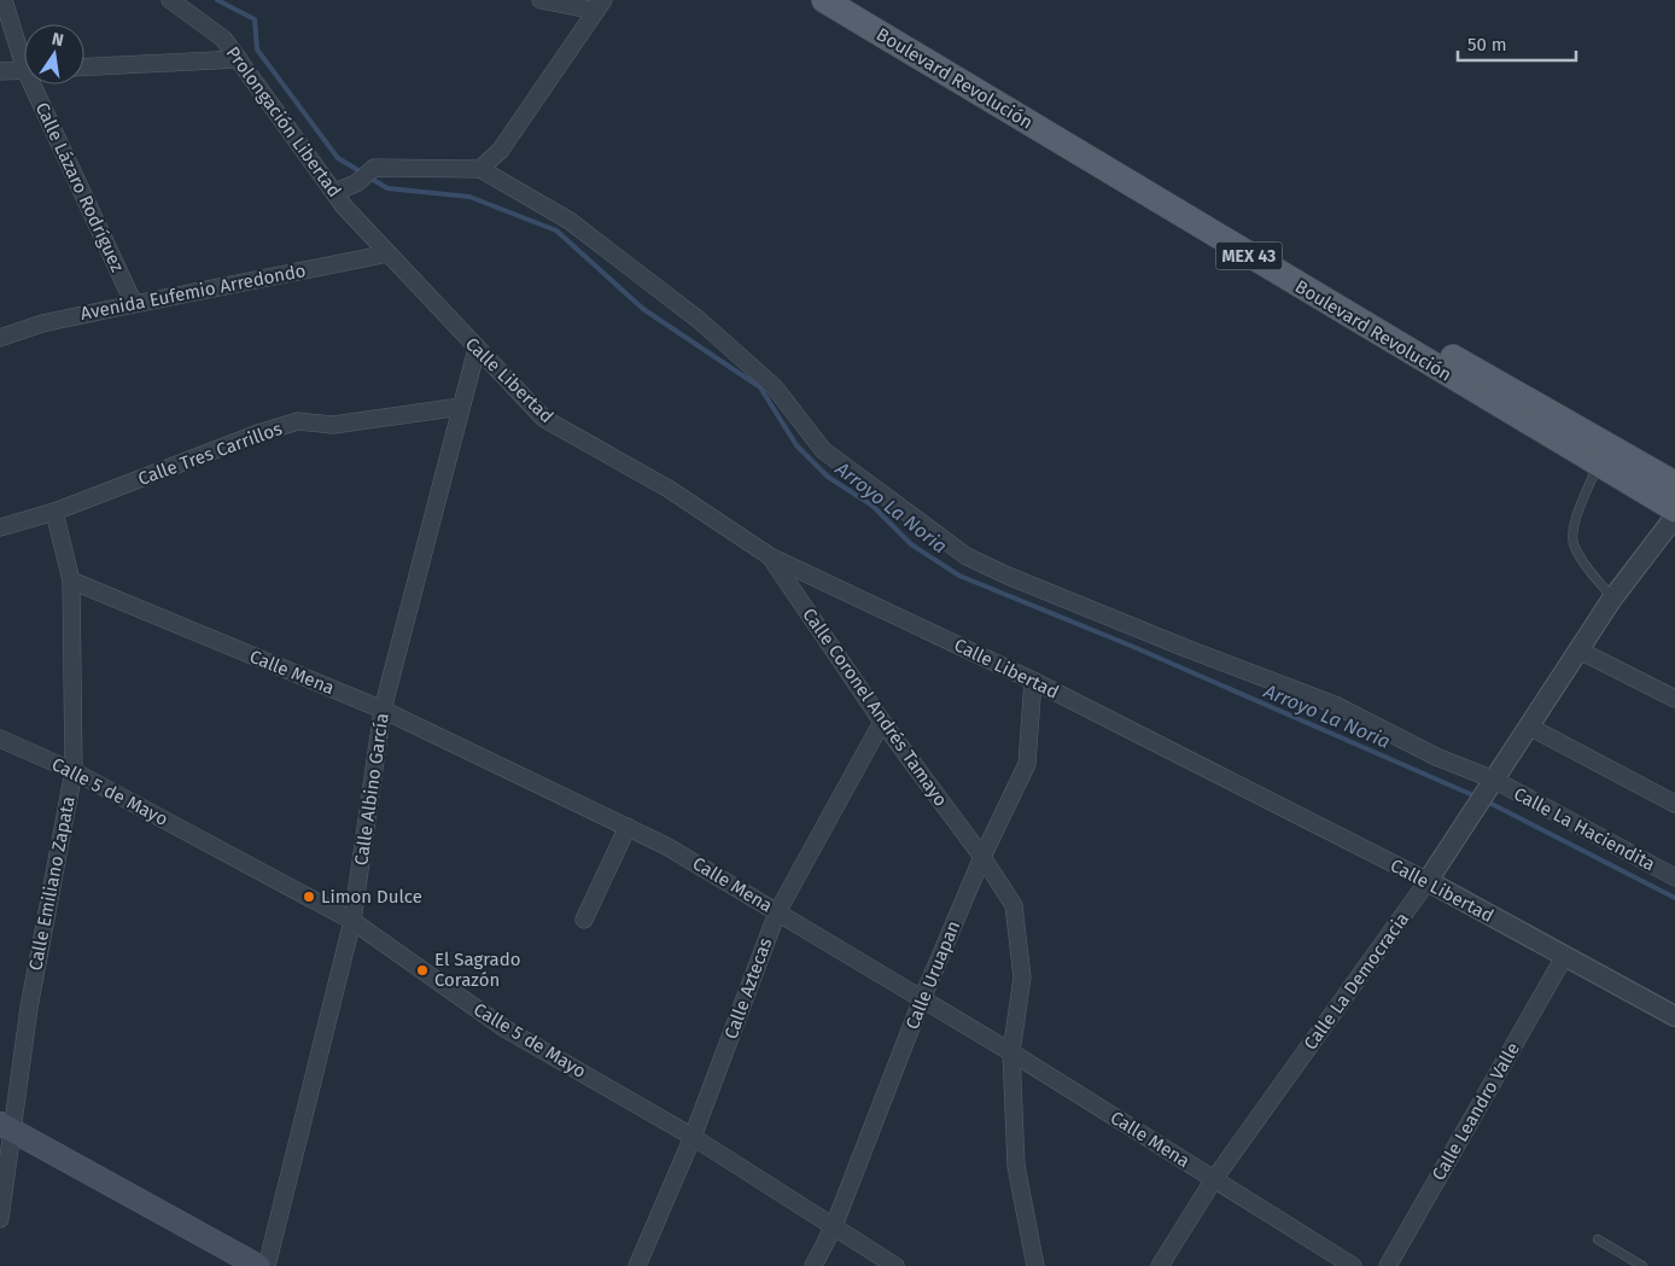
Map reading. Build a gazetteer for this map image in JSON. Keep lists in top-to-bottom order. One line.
{"streets":{"main road":["Boulevard Revolución","MEX 43"],"street":["Prolongación Libertad","Calle Lázaro Rodríguez","Avenida Eufemio Arredondo","Calle Libertad","Calle Tres Carrillos","Calle Mena","Calle Coronel Andrés Tamayo","Calle Albino García","Calle 5 de Mayo","Calle La Haciendita","Calle Emiliano Zapata","Calle Uruapan","Calle La Democracia","Calle Aztecas","Calle Leandro Valle"]},"crossings":[["Prolongación Libertad","Avenida Eufemio Arredondo"],["Prolongación Libertad","Calle Libertad"],["Calle Lázaro Rodríguez","Avenida Eufemio Arredondo"],["Avenida Eufemio Arredondo","Calle Libertad"],["Calle Libertad","Calle Coronel Andrés Tamayo"],["Calle Libertad","Calle Albino García"],["Calle Libertad","Calle Uruapan"],["Calle Libertad","Calle La Democracia"],["Calle Libertad","Calle Leandro Valle"],["Calle Tres Carrillos","Calle Albino García"],["Calle Tres Carrillos","Calle Emiliano Zapata"],["Calle Mena","Calle Coronel Andrés Tamayo"],["Calle Mena","Calle Albino García"],["Calle Mena","Calle Emiliano Zapata"],["Calle Mena","Calle Uruapan"],["Calle Mena","Calle La Democracia"],["Calle Mena","Calle Aztecas"],["Calle Coronel Andrés Tamayo","Calle Uruapan"],["Calle Coronel Andrés Tamayo","Calle Aztecas"],["Calle Albino García","Calle 5 de Mayo"],["Calle 5 de Mayo","Calle Emiliano Zapata"],["Calle 5 de Mayo","Calle Uruapan"],["Calle 5 de Mayo","Calle Aztecas"],["Calle La Haciendita","Calle La Democracia"]],"water":["Arroyo La Noria"],"places":["Limon Dulce","El Sagrado Corazón"],"scale_bar":"50 m","north":"top"}
